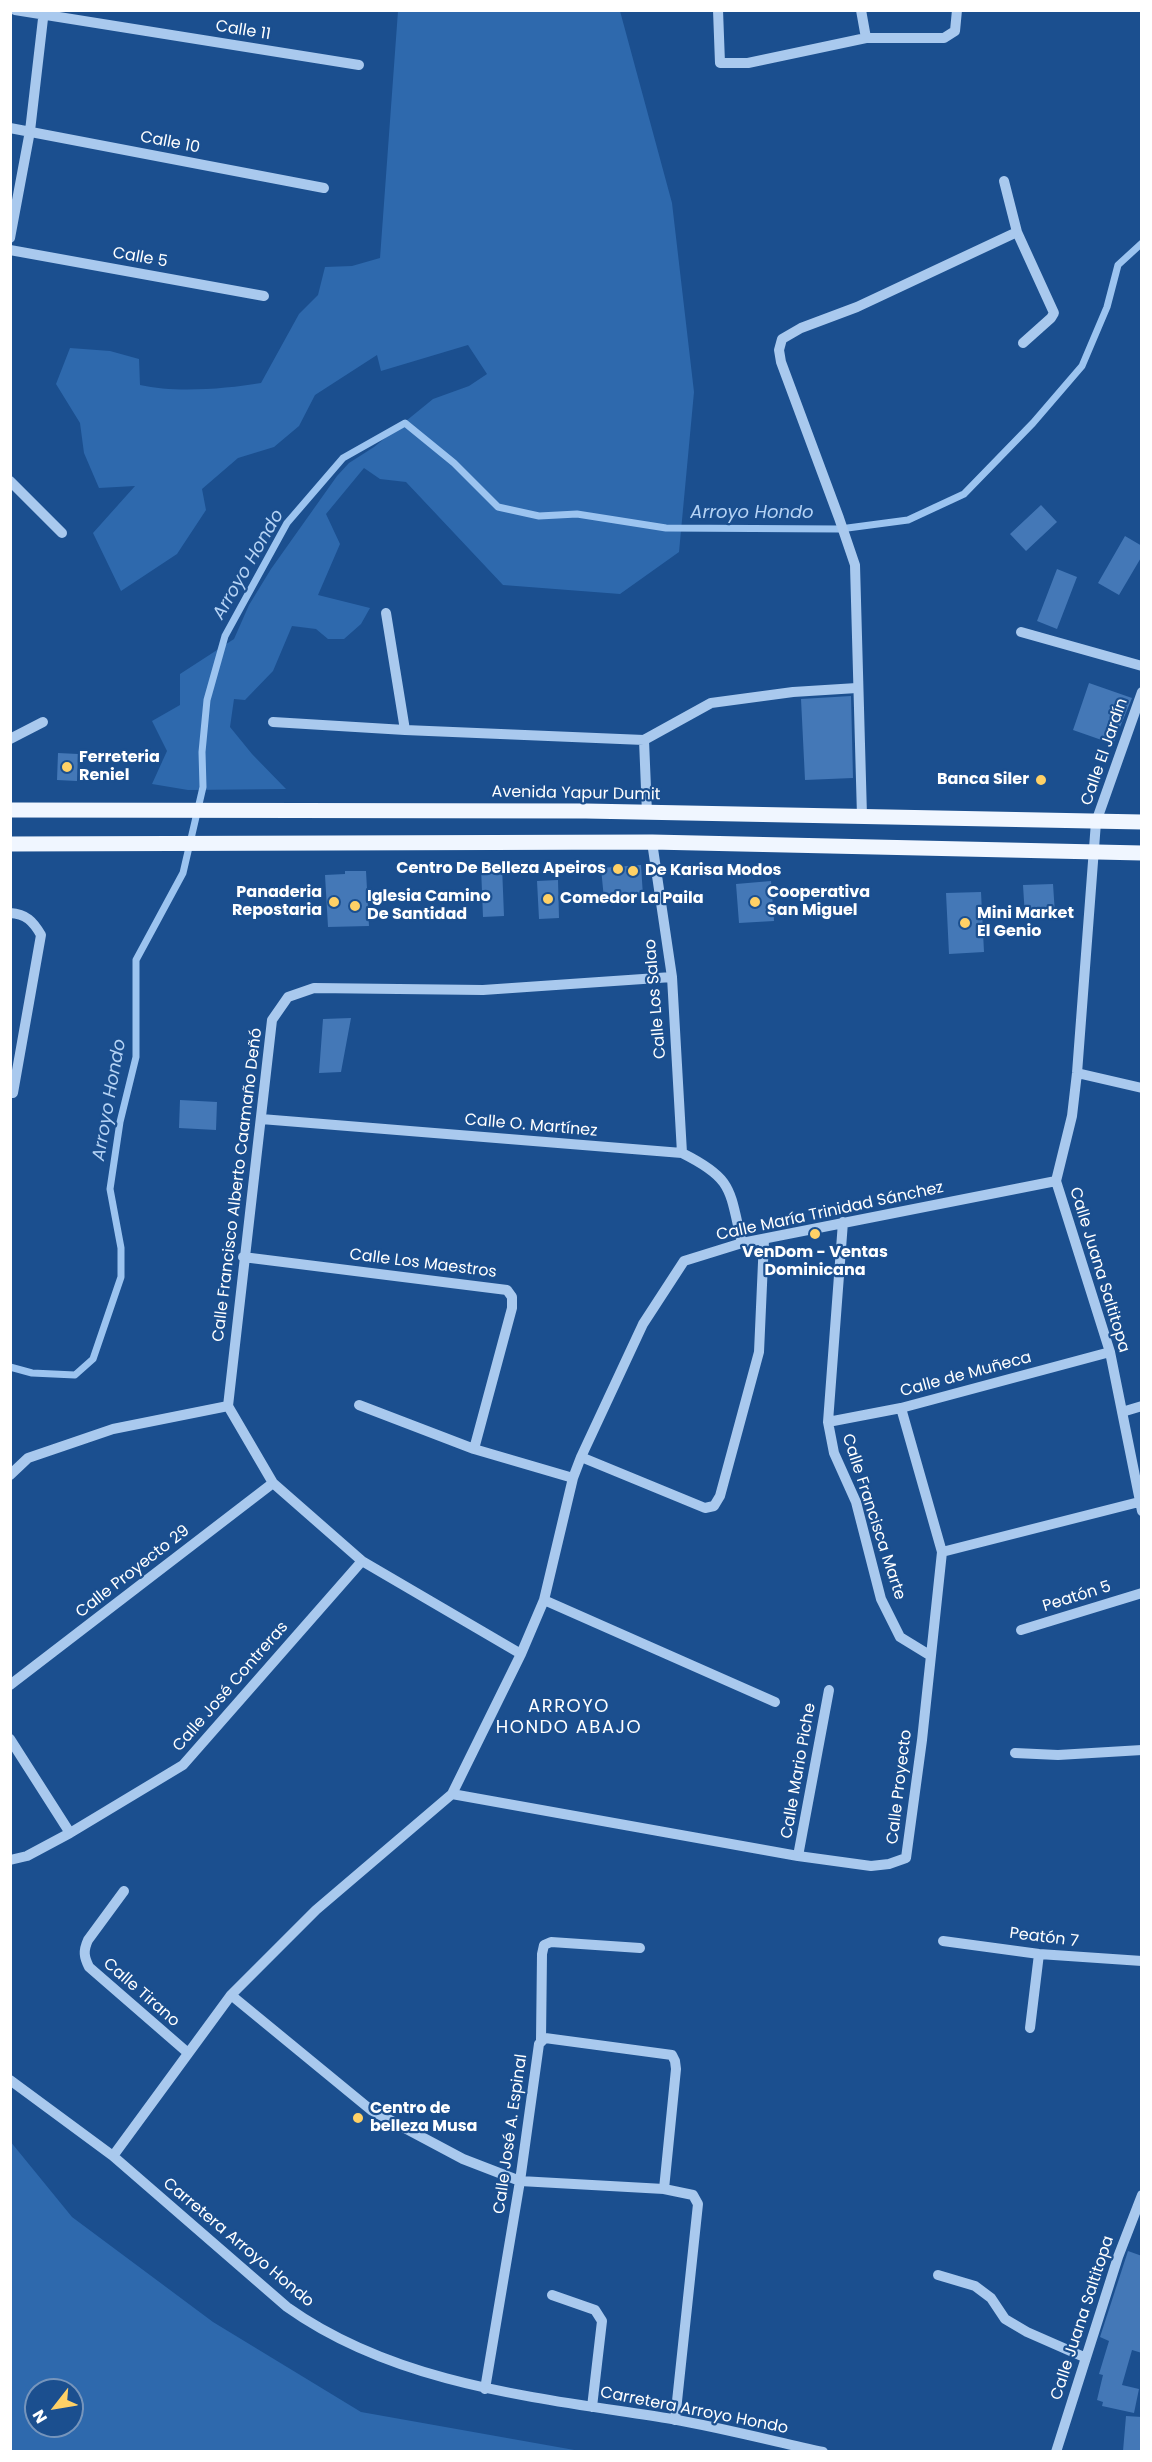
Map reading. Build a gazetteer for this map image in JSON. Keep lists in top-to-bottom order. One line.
{"streets":{"main road":["Avenida Yapur Dumit"],"street":["Calle 11","Calle 10","Calle 5","Calle El Jardín","Calle Los Salao","Calle O. Martínez","Calle Francisco Alberto Caamaño Deñó","Calle María Trinidad Sánchez","Calle Los Maestros","Calle Juana Saltitopa","Calle de Muñeca","Calle Francisca Marte","Calle Proyecto 29","Peatón 5","Calle José Contreras","Calle Mario Piche","Calle Proyecto","Peatón 7","Calle Tirano","Calle José A. Espinal","Carretera Arroyo Hondo"]},"crossings":[["Calle El Jardín","Avenida Yapur Dumit"],["Calle El Jardín","Calle Juana Saltitopa"],["Avenida Yapur Dumit","Calle Juana Saltitopa"],["Calle Los Salao","Calle O. Martínez"],["Calle Los Salao","Calle Francisco Alberto Caamaño Deñó"],["Calle O. Martínez","Calle Francisco Alberto Caamaño Deñó"],["Calle O. Martínez","Calle María Trinidad Sánchez"],["Calle Francisco Alberto Caamaño Deñó","Calle Los Maestros"],["Calle María Trinidad Sánchez","Calle Juana Saltitopa"],["Calle María Trinidad Sánchez","Calle Francisca Marte"],["Calle María Trinidad Sánchez","Calle Proyecto"],["Calle María Trinidad Sánchez","Calle Tirano"],["Calle María Trinidad Sánchez","Carretera Arroyo Hondo"],["Calle Juana Saltitopa","Calle de Muñeca"],["Calle de Muñeca","Calle Francisca Marte"],["Calle de Muñeca","Calle Proyecto"],["Calle Francisca Marte","Calle Proyecto"],["Calle Mario Piche","Calle Proyecto"],["Calle José A. Espinal","Carretera Arroyo Hondo"]],"districts":["ARROYO HONDO ABAJO"],"water":["Arroyo Hondo"],"places":["Ferreteria Reniel","Banca Siler","Centro De Belleza Apeiros","De Karisa Modos","Comedor La Paila","Panaderia Repostaria","Cooperativa San Miguel","Iglesia Camino De Santidad","Mini Market El Genio","VenDom - Ventas Dominicana","Centro de belleza Musa"],"north":"bottom left"}
